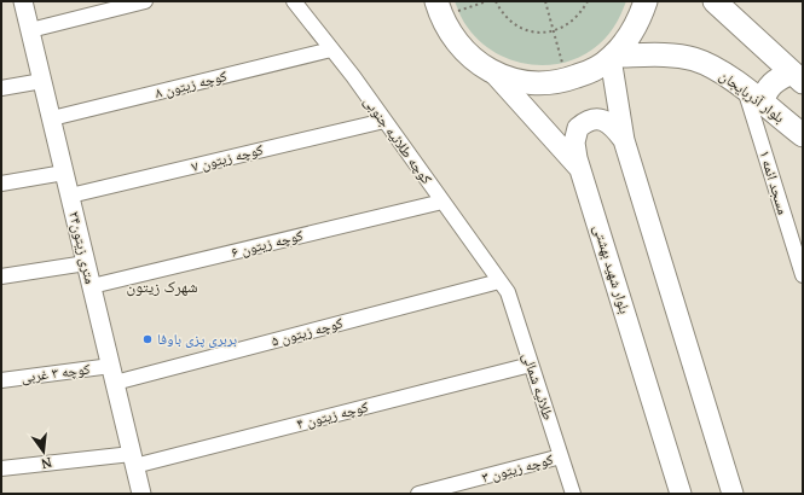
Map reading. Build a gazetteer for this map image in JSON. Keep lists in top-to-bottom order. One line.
{"streets":{"main road":["بلوار آذربایجان","بلوار شهید بهشتی"],"street":["کوچه زیتون ۸","کوچه طلائیه جنوبی","کوچه زیتون ۷","مسجد ائمه ۱","کوچه زیتون ۶","۲۴متری زیتون","کوچه زیتون ۵","کوچه ۳ غربی","طلائیه شمالی","کوچه زیتون ۴","کوچه زیتون ۳"]},"crossings":[["کوچه زیتون ۸","کوچه طلائیه جنوبی"],["کوچه زیتون ۸","۲۴متری زیتون"],["بلوار آذربایجان","مسجد ائمه ۱"],["کوچه طلائیه جنوبی","کوچه زیتون ۷"],["کوچه طلائیه جنوبی","کوچه زیتون ۶"],["کوچه طلائیه جنوبی","کوچه زیتون ۵"],["کوچه طلائیه جنوبی","طلائیه شمالی"],["کوچه زیتون ۷","۲۴متری زیتون"],["کوچه زیتون ۶","۲۴متری زیتون"],["۲۴متری زیتون","کوچه زیتون ۵"],["۲۴متری زیتون","کوچه ۳ غربی"],["۲۴متری زیتون","کوچه زیتون ۴"],["کوچه زیتون ۵","کوچه ۳ غربی"],["کوچه زیتون ۵","طلائیه شمالی"],["طلائیه شمالی","کوچه زیتون ۴"],["طلائیه شمالی","کوچه زیتون ۳"]],"districts":["شهرک زیتون"],"places":["بربری پزی باوفا"],"north":"bottom"}
